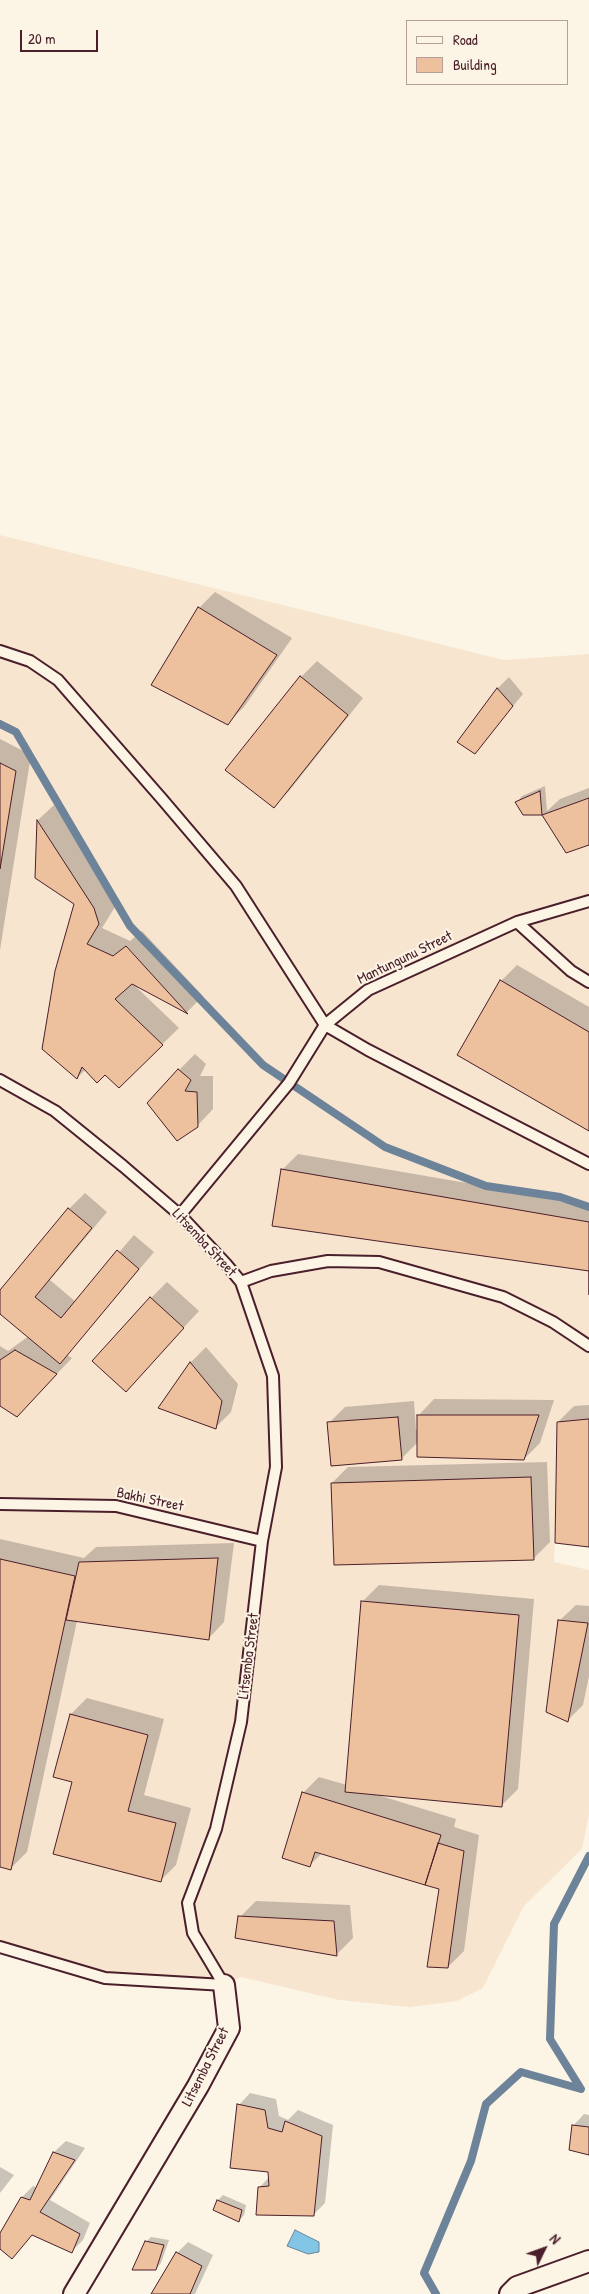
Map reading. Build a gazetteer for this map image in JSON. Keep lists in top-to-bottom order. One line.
{"streets":{"street":["Litsemba Street"],"lane":["Mantungunu Street","Bakhi Street"]},"crossings":[["Mantungunu Street","Litsemba Street"],["Litsemba Street","Bakhi Street"]],"legend":["Road","Building"],"scale_bar":"20 m","north":"top right"}
